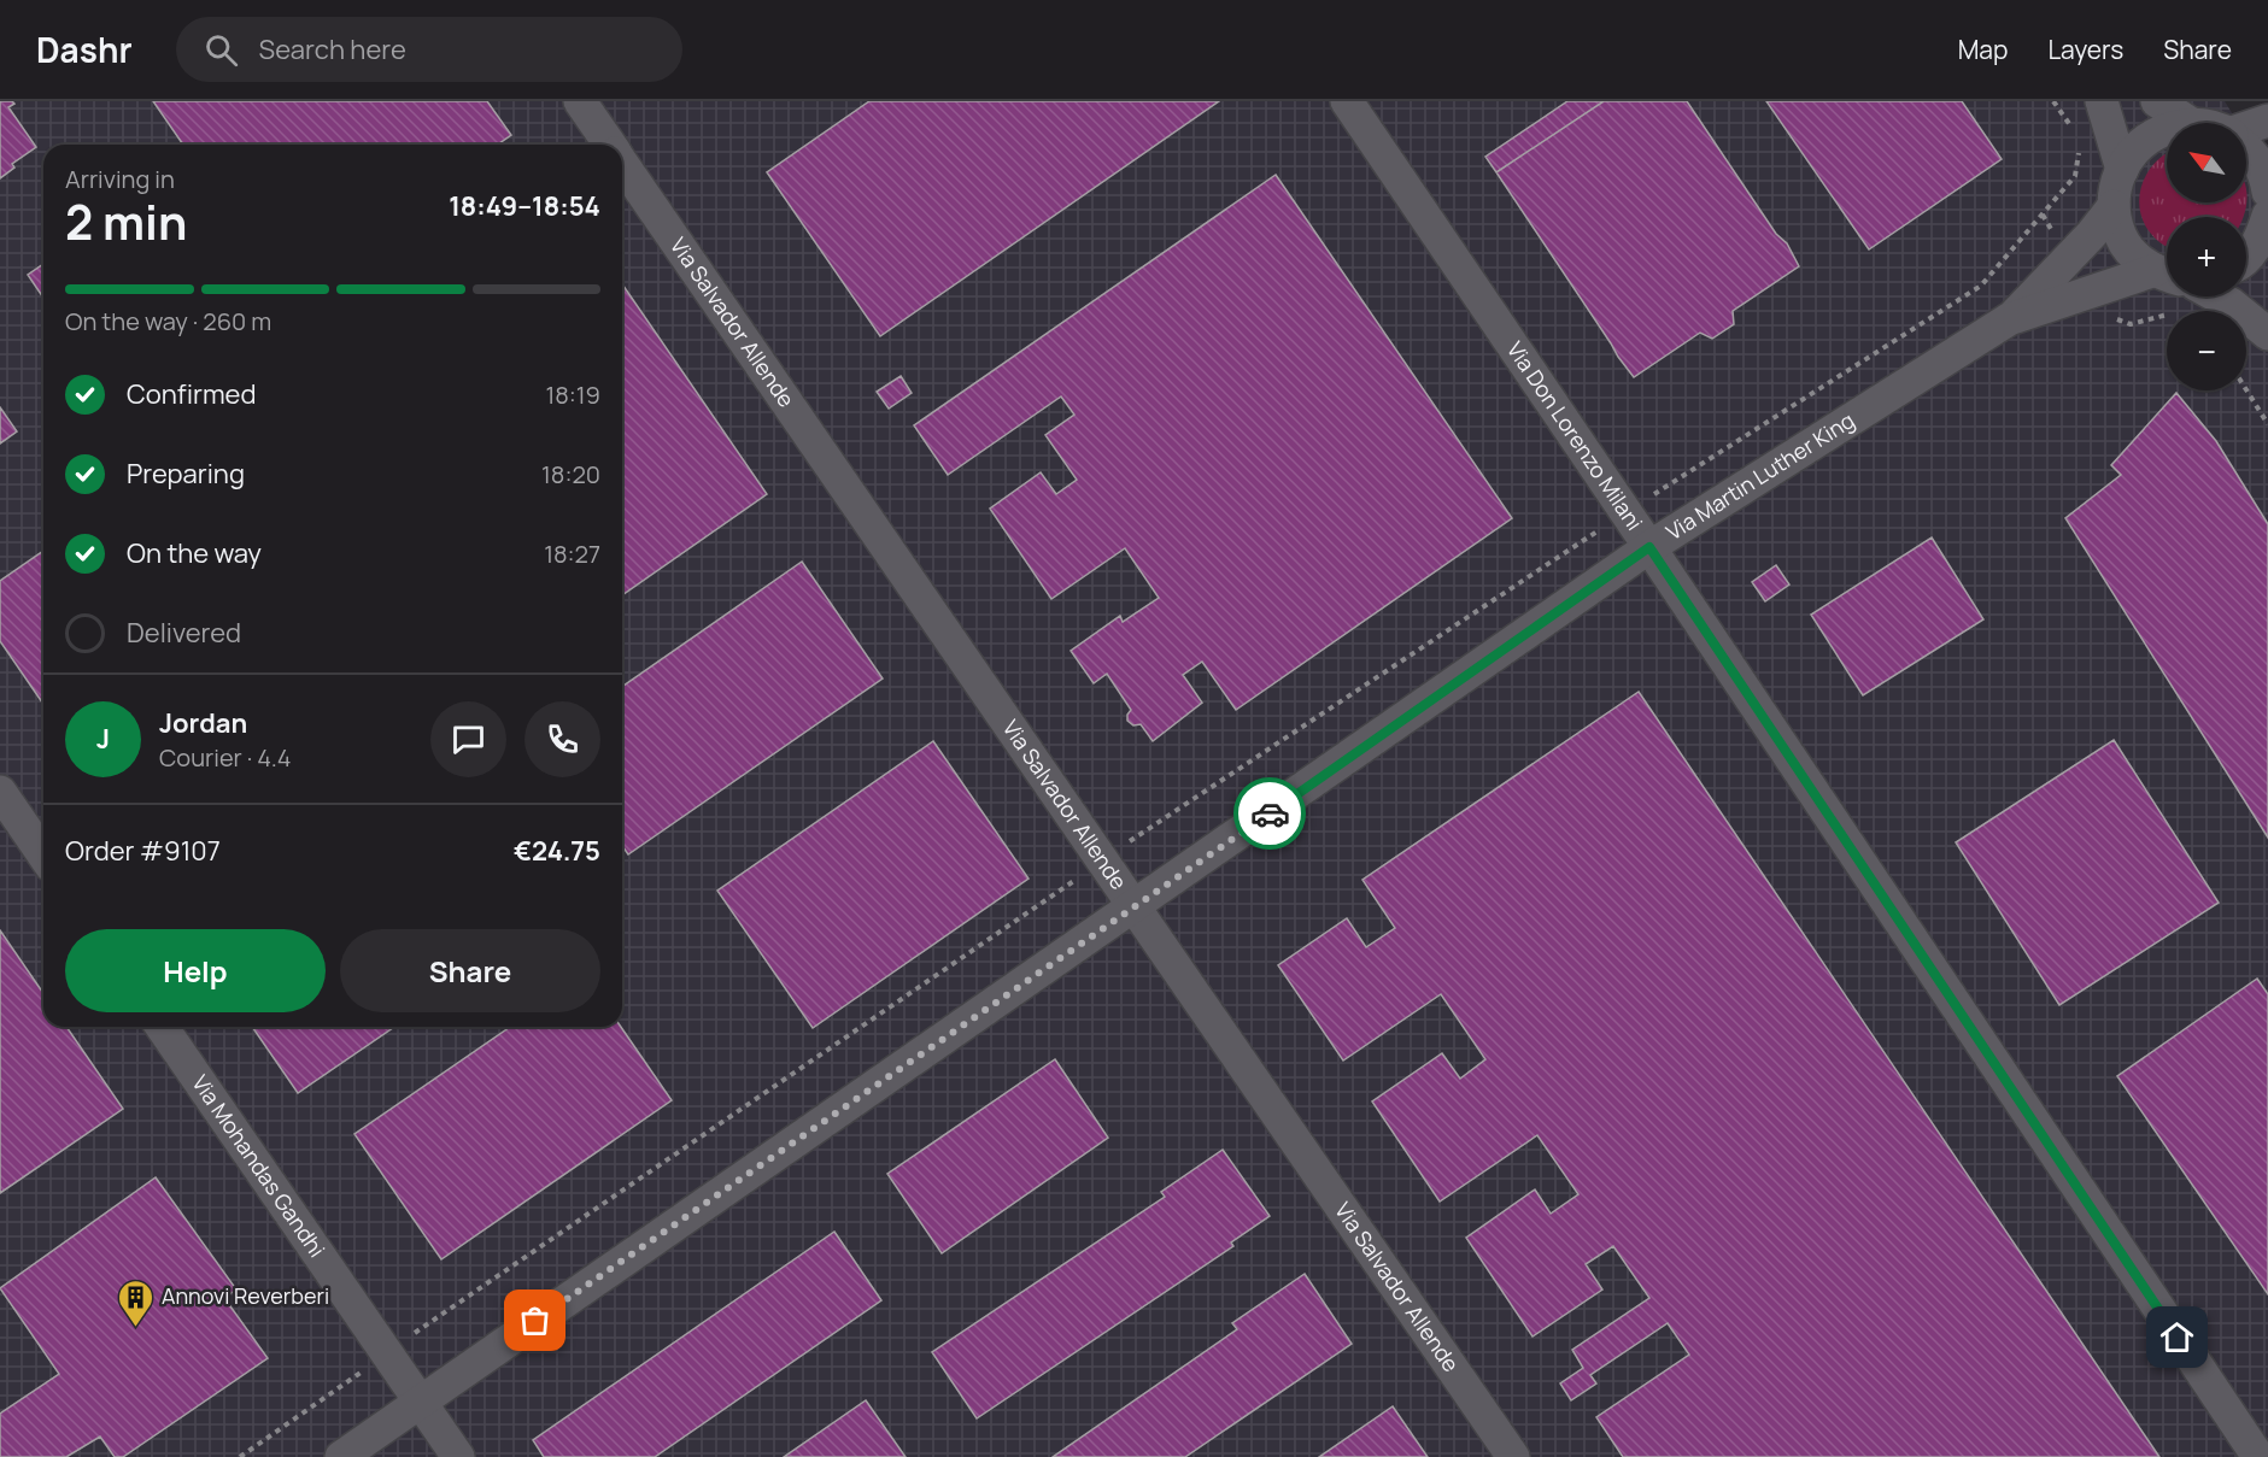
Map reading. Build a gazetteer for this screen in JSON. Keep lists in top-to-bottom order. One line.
{"streets":{"street":["Via Salvador Allende","Via Don Lorenzo Milani","Via Martin Luther King","Via Mohandas Gandhi"]},"crossings":[["Via Salvador Allende","Via Martin Luther King"],["Via Don Lorenzo Milani","Via Martin Luther King"],["Via Martin Luther King","Via Mohandas Gandhi"]],"places":{"building":["Annovi Reverberi"]},"north":"top left","page":{"header":"Dashr","search":"Search here","nav":["Map","Layers","Share"],"map_buttons":["+","−"],"heading":["2 min","Arriving in","18:49–18:54"],"panel":["Jordan","Courier · 4.4","Order #9107","€24.75"],"bar":"On the way · 260 m","list":[["Confirmed","18:19"],["Preparing","18:20"],["On the way","18:27"],"Delivered"],"round":"J","buttons":["Help","Share"]}}
